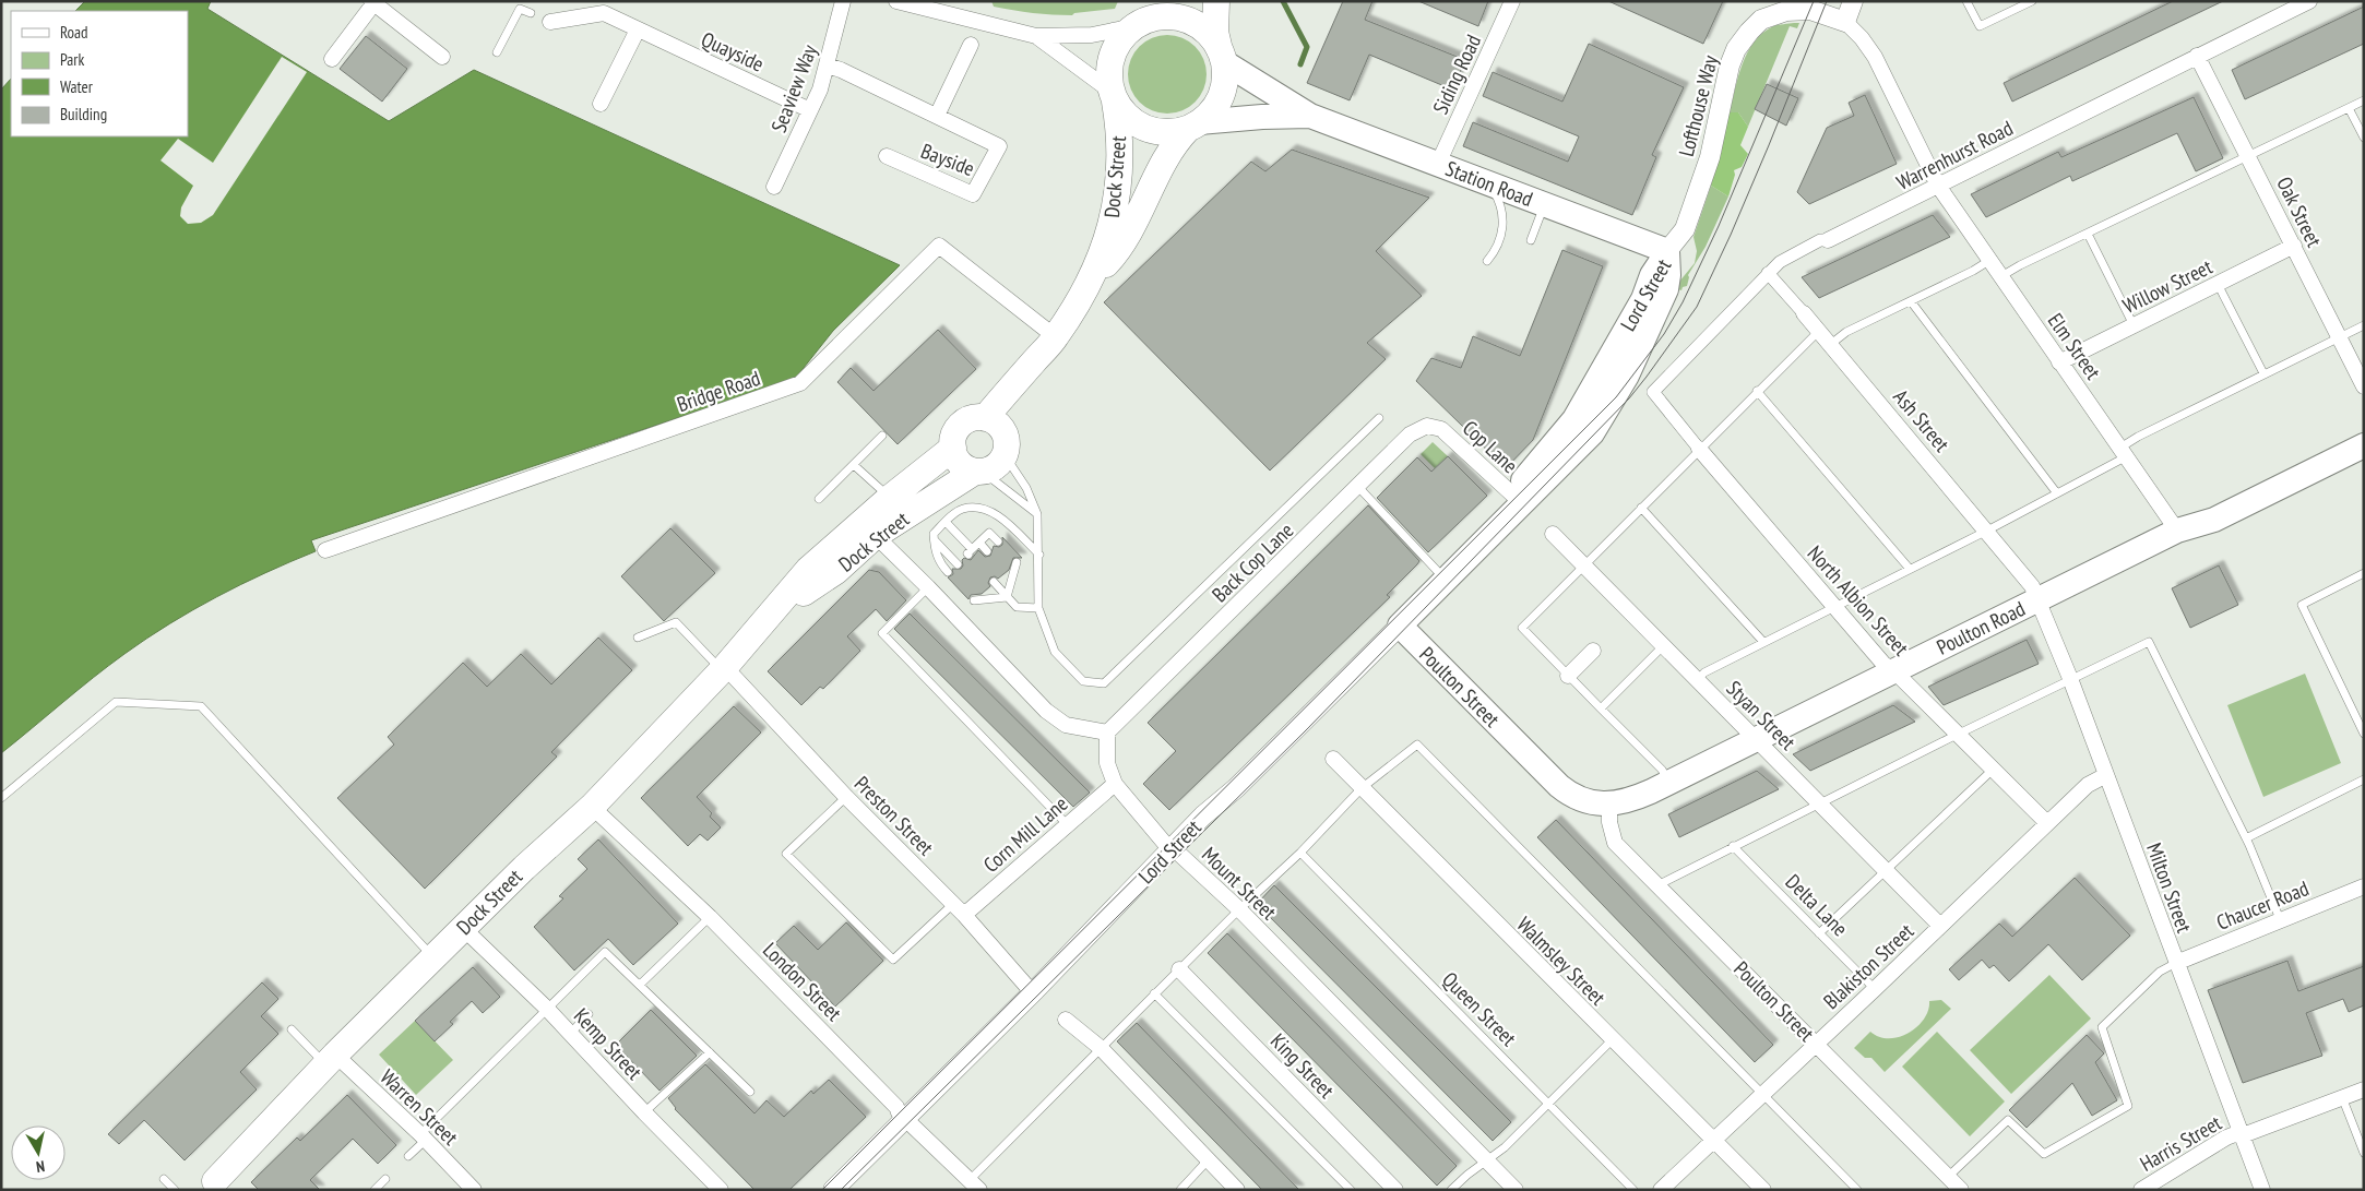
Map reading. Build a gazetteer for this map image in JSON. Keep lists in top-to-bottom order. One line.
{"streets":{"highway":["Dock Street"],"main road":["Station Road","Lord Street","Poulton Road","Poulton Street"],"street":["Quayside","Siding Road","Seaview Way","Lofthouse Way","Warrenhurst Road","Bayside","Oak Street","Willow Street","Elm Street","Bridge Road","Ash Street","Cop Lane","Back Cop Lane","North Albion Street","Styan Street","Preston Street","Corn Mill Lane","Mount Street","Milton Street","Chaucer Road","Walmsley Street","Blakiston Street","London Street","Kemp Street","King Street","Warren Street","Harris Street"],"lane":["Delta Lane","Queen Street"]},"crossings":[["Quayside","Seaview Way"],["Siding Road","Station Road"],["Seaview Way","Bayside"],["Lofthouse Way","Warrenhurst Road"],["Lofthouse Way","Station Road"],["Lofthouse Way","Lord Street"],["Lofthouse Way","Elm Street"],["Warrenhurst Road","Oak Street"],["Warrenhurst Road","Elm Street"],["Warrenhurst Road","Ash Street"],["Warrenhurst Road","North Albion Street"],["Dock Street","Station Road"],["Dock Street","Bridge Road"],["Dock Street","Preston Street"],["Dock Street","London Street"],["Dock Street","Kemp Street"],["Dock Street","Warren Street"],["Station Road","Lord Street"],["Oak Street","Willow Street"],["Willow Street","Elm Street"],["Lord Street","Cop Lane"],["Lord Street","Poulton Street"],["Lord Street","Preston Street"],["Lord Street","Mount Street"],["Lord Street","London Street"],["Elm Street","Poulton Road"],["Ash Street","Poulton Road"],["Ash Street","Milton Street"],["Cop Lane","Back Cop Lane"],["Back Cop Lane","Mount Street"],["North Albion Street","Poulton Road"],["North Albion Street","Blakiston Street"],["Poulton Road","Poulton Street"],["Poulton Road","Styan Street"],["Poulton Road","Milton Street"],["Poulton Street","Blakiston Street"],["Styan Street","Blakiston Street"],["Preston Street","Corn Mill Lane"],["Corn Mill Lane","Mount Street"],["Milton Street","Chaucer Road"],["Milton Street","Blakiston Street"],["Milton Street","Harris Street"],["Delta Lane","Blakiston Street"],["Walmsley Street","Blakiston Street"]],"legend":["Road","Park","Water","Building"],"north":"bottom"}
